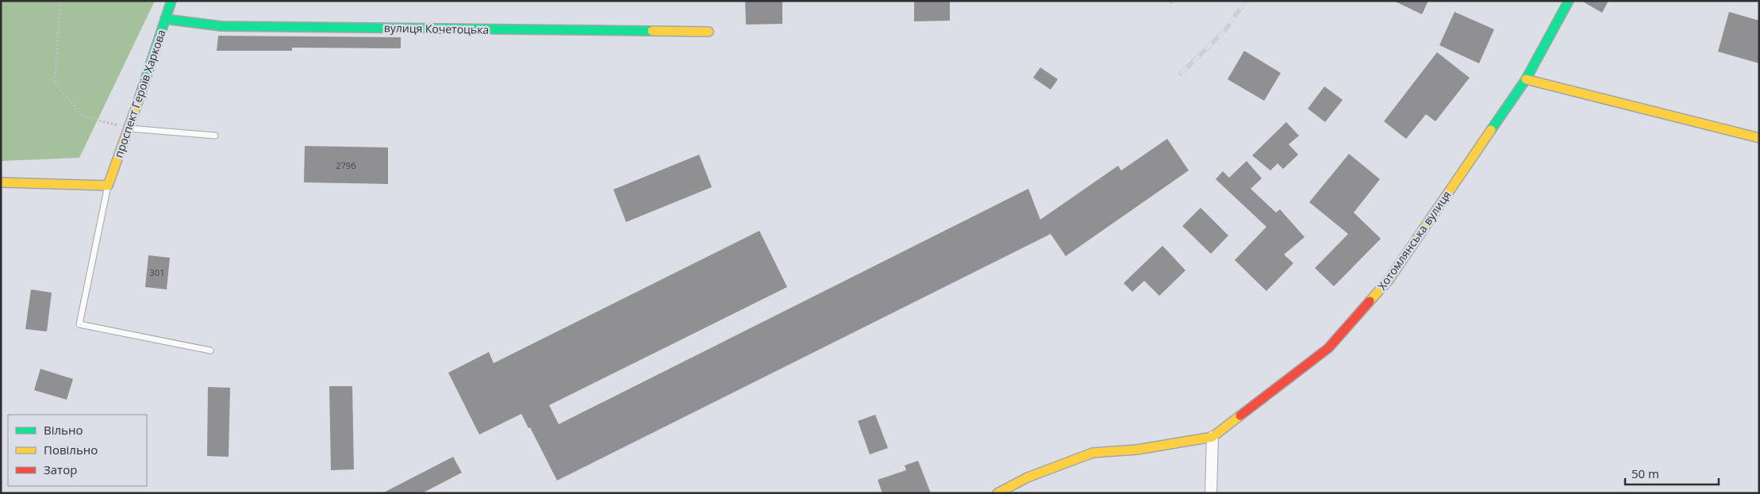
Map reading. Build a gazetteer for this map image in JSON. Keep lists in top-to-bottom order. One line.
{"streets":{"street":["вулиця Кочетоцька","проспект Героїв Харкова","Хотомлянська вулиця"]},"crossings":[["вулиця Кочетоцька","проспект Героїв Харкова"]],"house_numbers":["279б","301"],"legend":["Вільно","Повільно","Затор"],"scale_bar":"50 m"}
